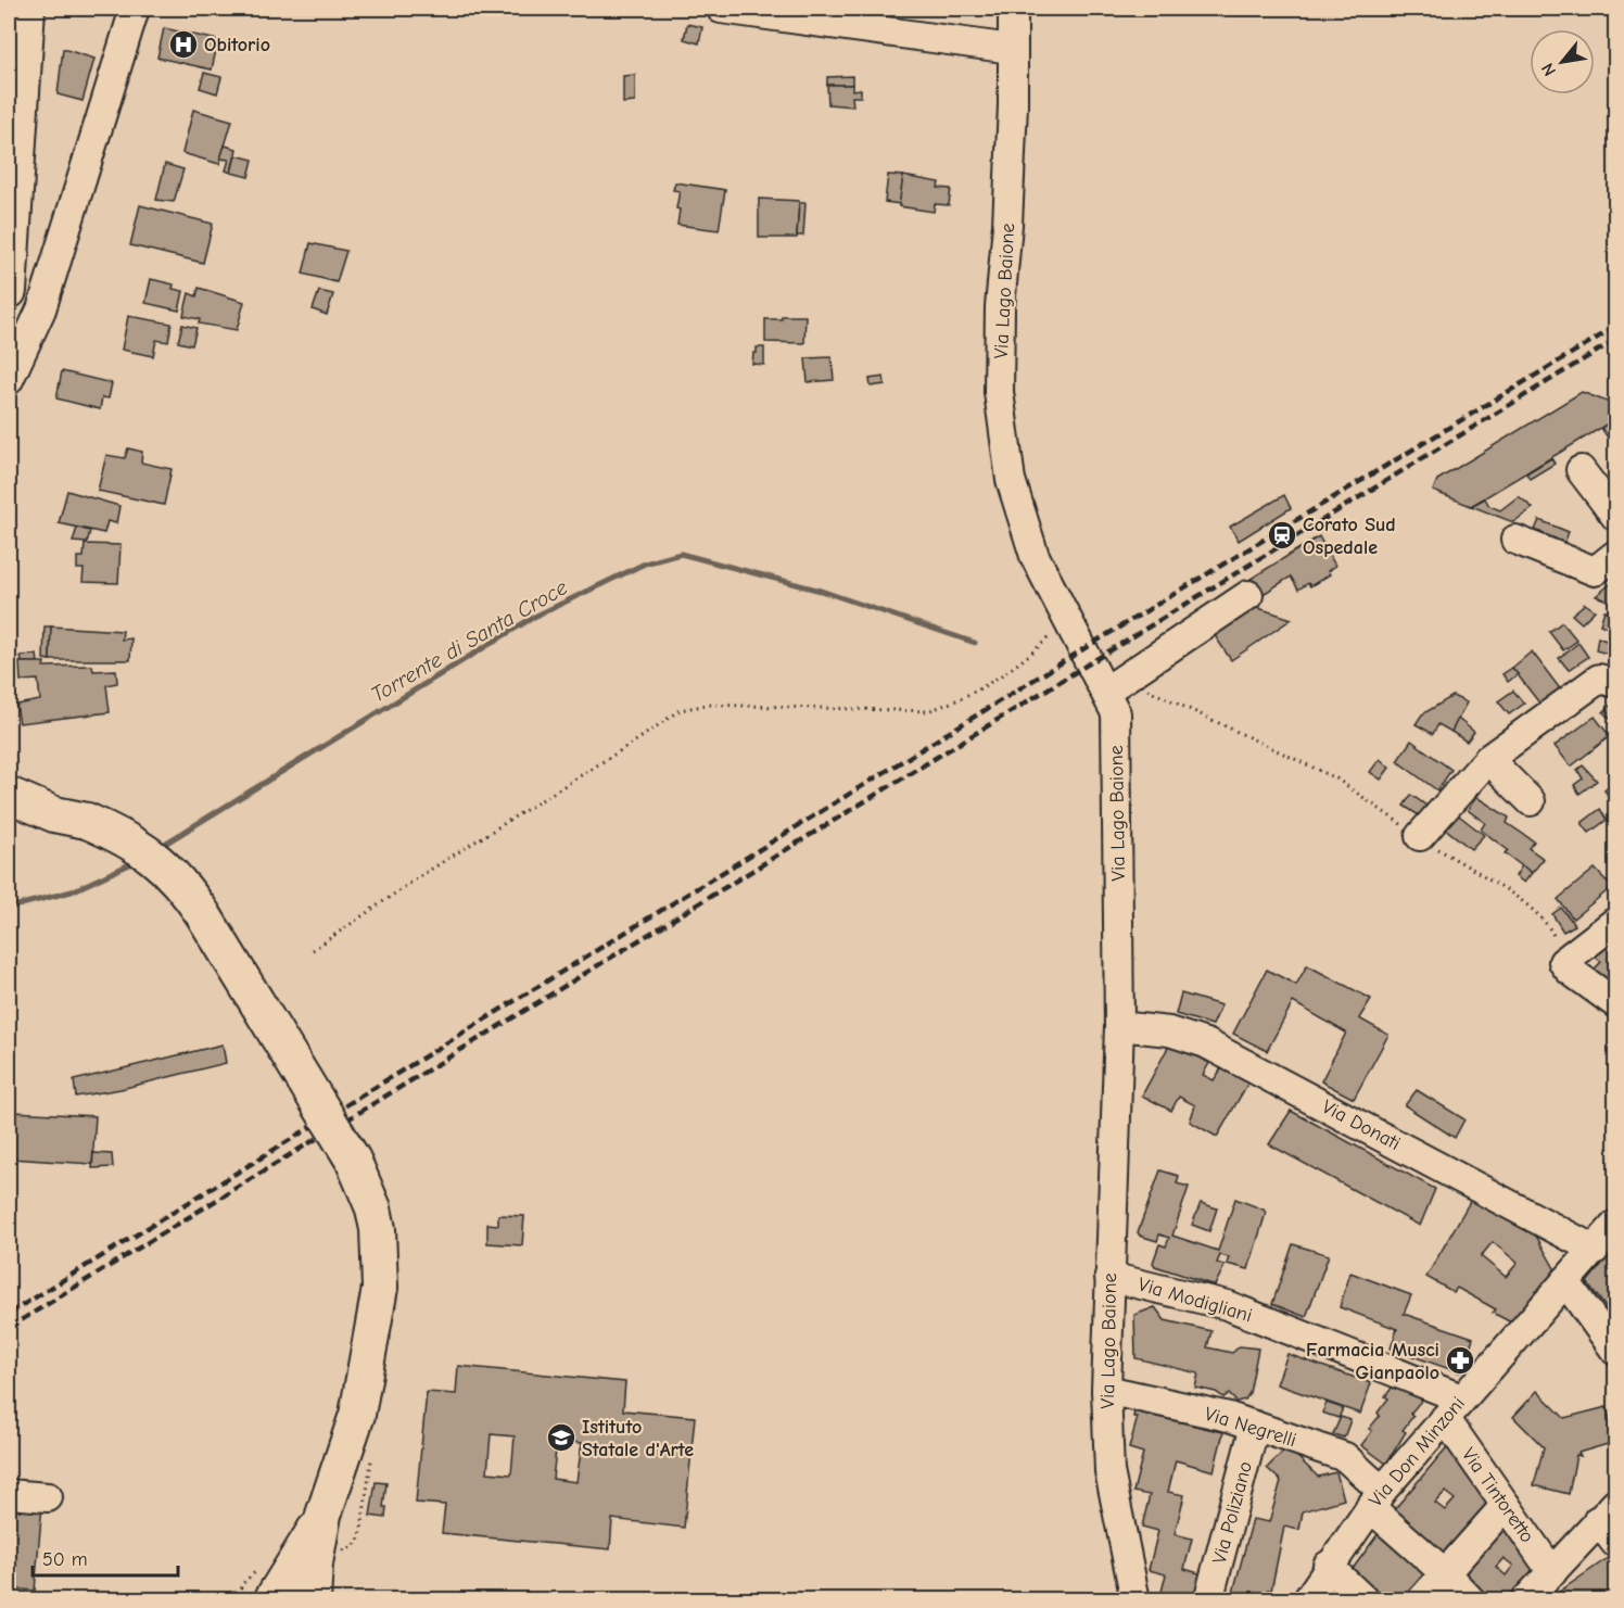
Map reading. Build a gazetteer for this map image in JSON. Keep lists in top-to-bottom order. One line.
{"streets":{"street":["Via Lago Baione","Via Donati","Via Modigliani","Via Negrelli","Via Don Minzoni","Via Tintoretto","Via Poliziano"]},"crossings":[["Via Lago Baione","Via Donati"],["Via Lago Baione","Via Modigliani"],["Via Lago Baione","Via Negrelli"],["Via Donati","Via Don Minzoni"],["Via Modigliani","Via Don Minzoni"],["Via Modigliani","Via Tintoretto"],["Via Negrelli","Via Don Minzoni"],["Via Negrelli","Via Poliziano"],["Via Don Minzoni","Via Tintoretto"]],"water":["Torrente di Santa Croce"],"places":{"hospital":["Obitorio"],"station":["Corato Sud Ospedale"],"pharmacy":["Farmacia Musci Gianpaolo"],"school or university":["Istituto Statale d'Arte"]},"scale_bar":"50 m","north":"bottom left"}
